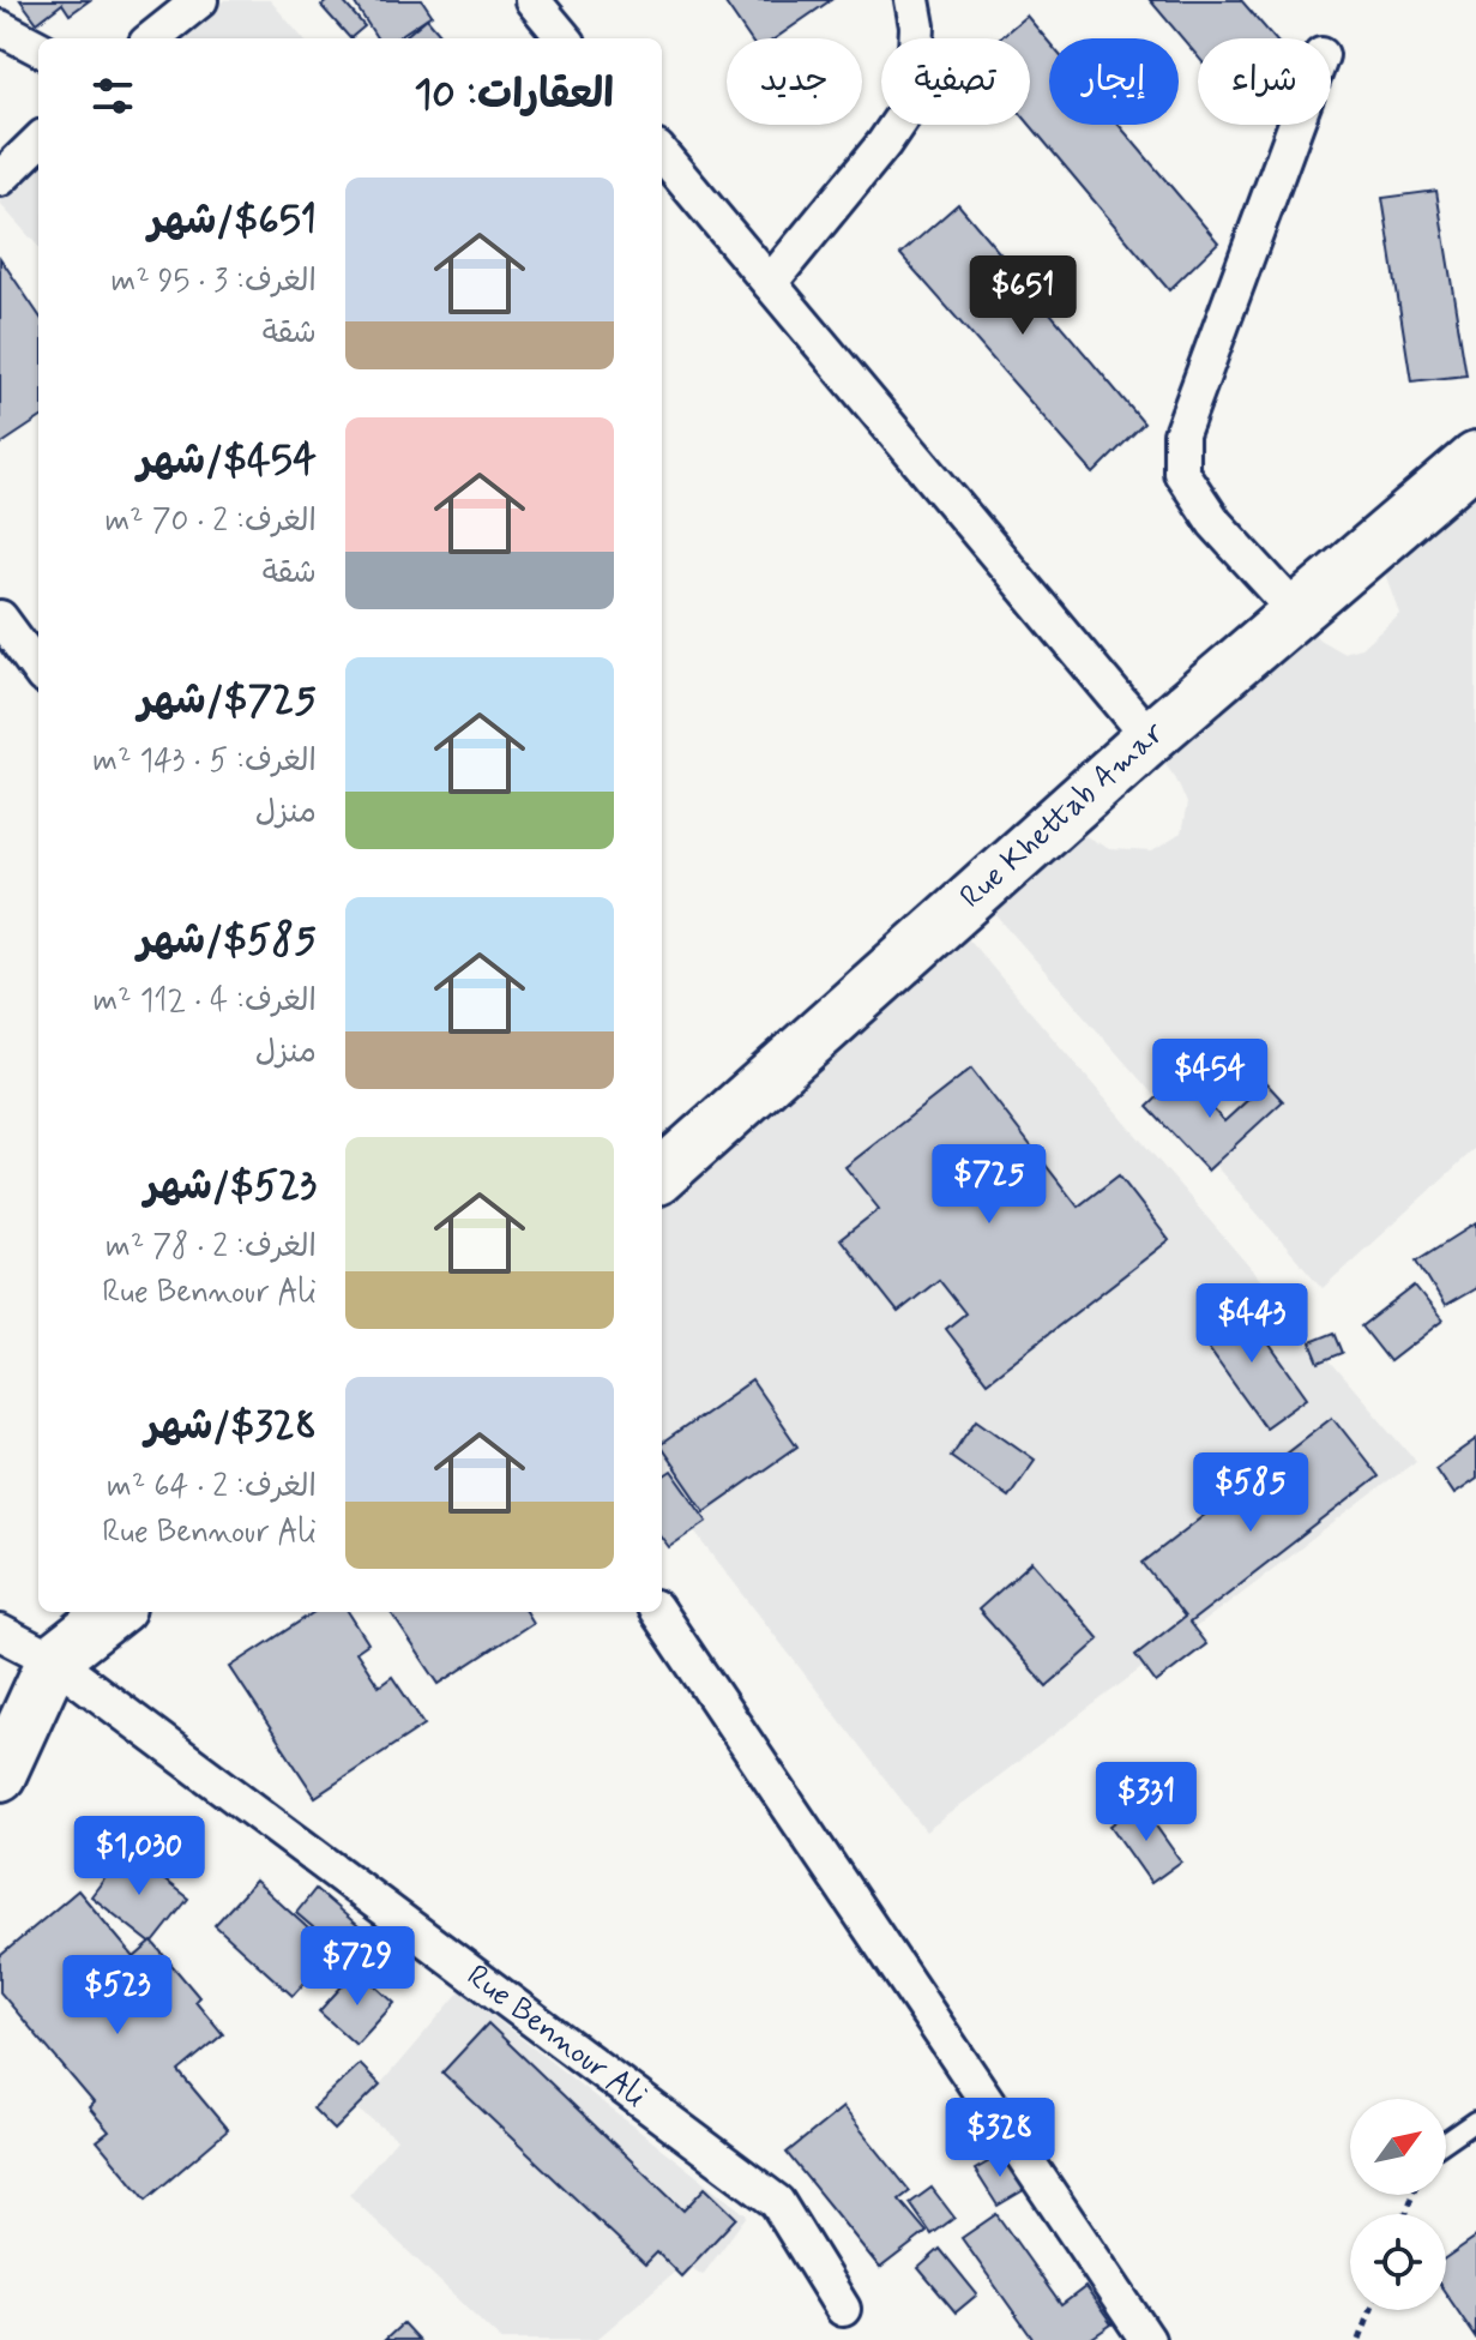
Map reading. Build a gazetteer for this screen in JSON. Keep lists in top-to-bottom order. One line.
{"streets":{"main road":["Rue Khettab Amar"],"street":["Rue Bennour Ali"]},"north":"top right","page":{"chip":["شراء","إيجار","تصفية","جديد"],"heading":"العقارات: 10","list":[{"name":"$651/شهر","note":"الغرف: 3 · 95 m² · شقة"},{"name":"$454/شهر","note":"الغرف: 2 · 70 m² · شقة"},{"name":"$725/شهر","note":"الغرف: 5 · 143 m² · منزل"},{"name":"$585/شهر","note":"الغرف: 4 · 112 m² · منزل"},{"name":"$523/شهر","note":"الغرف: 2 · 78 m² · Rue Bennour Ali"},{"name":"$328/شهر","note":"الغرف: 2 · 64 m² · Rue Bennour Ali"}],"price":["$651","$454","$725","$443","$585","$331","$1,030","$729","$523","$328"]}}
